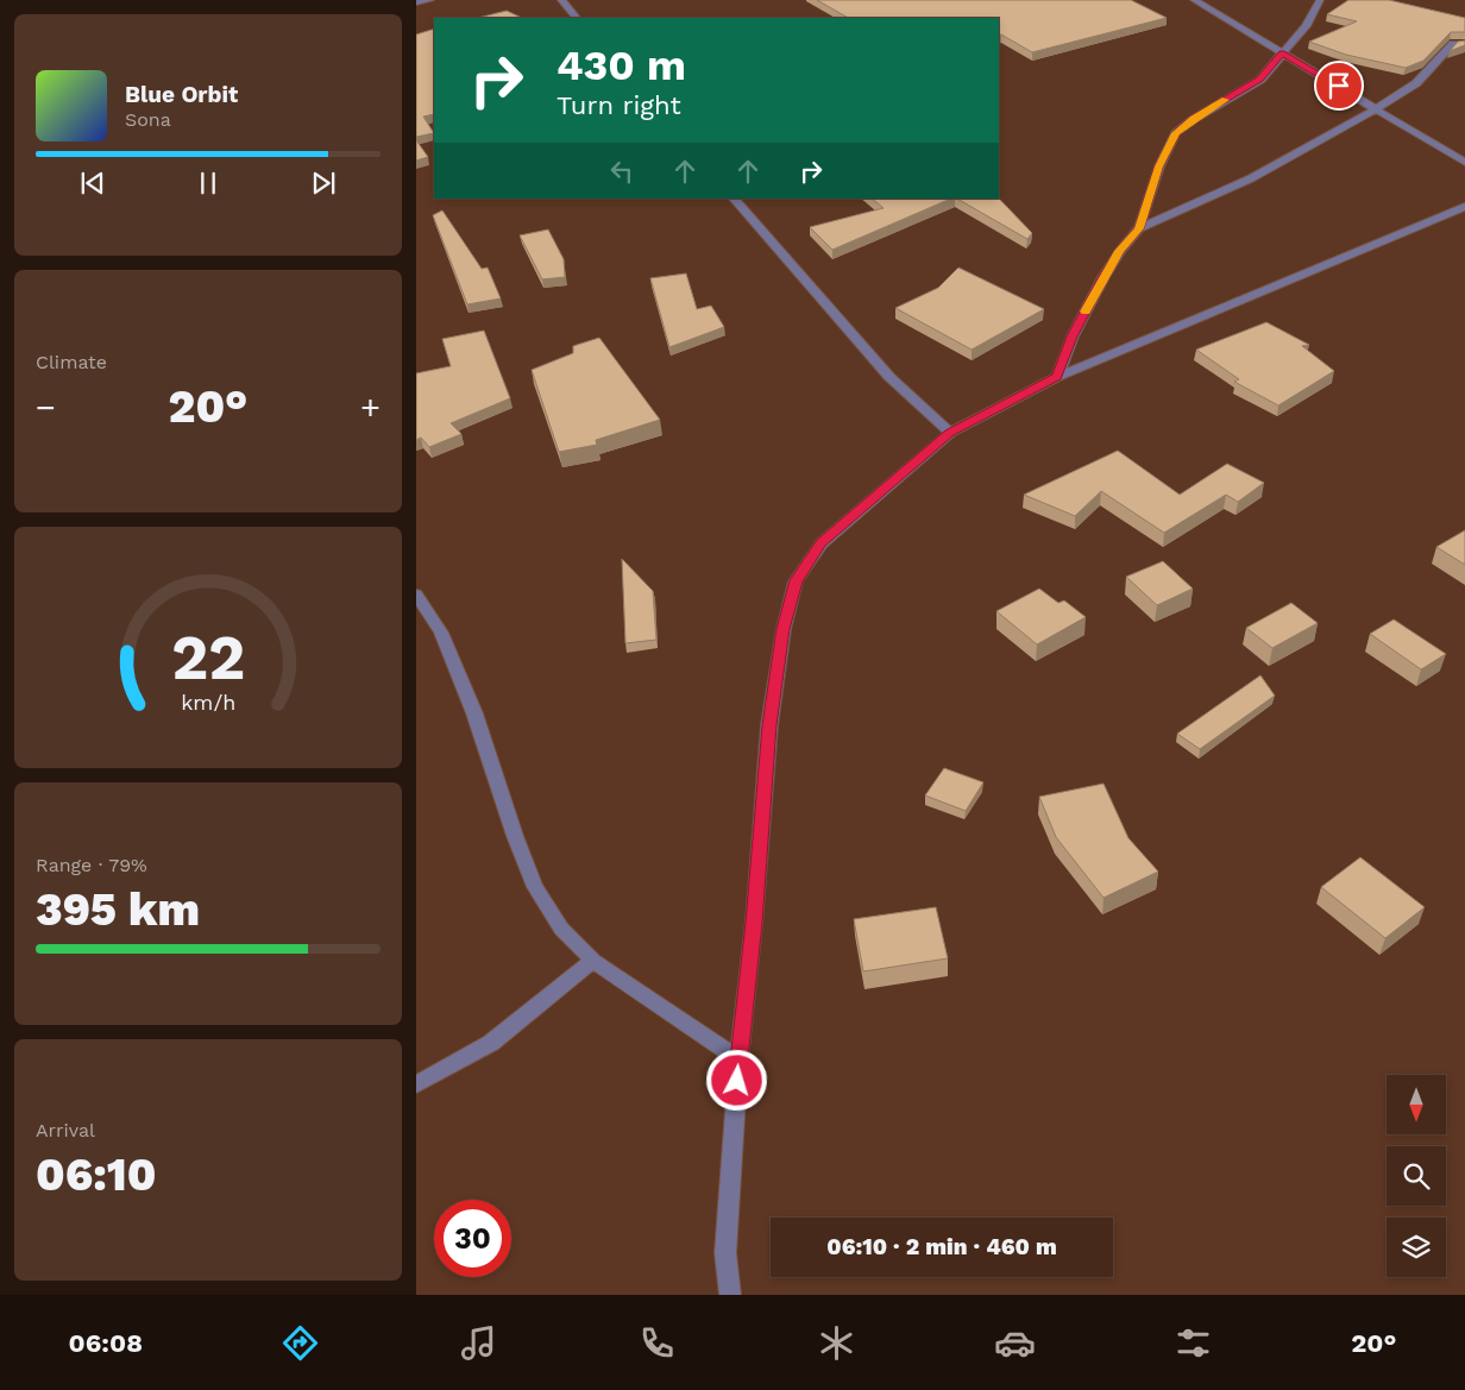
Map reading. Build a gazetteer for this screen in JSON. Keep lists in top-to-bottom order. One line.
{"north":"bottom","page":{"turn":["430 m","Turn right"],"song":["Blue Orbit","Sona"],"tile":["Climate",["Range · 79%","395 km"],["Arrival","06:10"]],"heat":["−","20°","+"],"limit":"30","trip":"06:10 · 2 min · 460 m","tabs":["06:08","20°"],"gauge":["22","km/h"]}}
